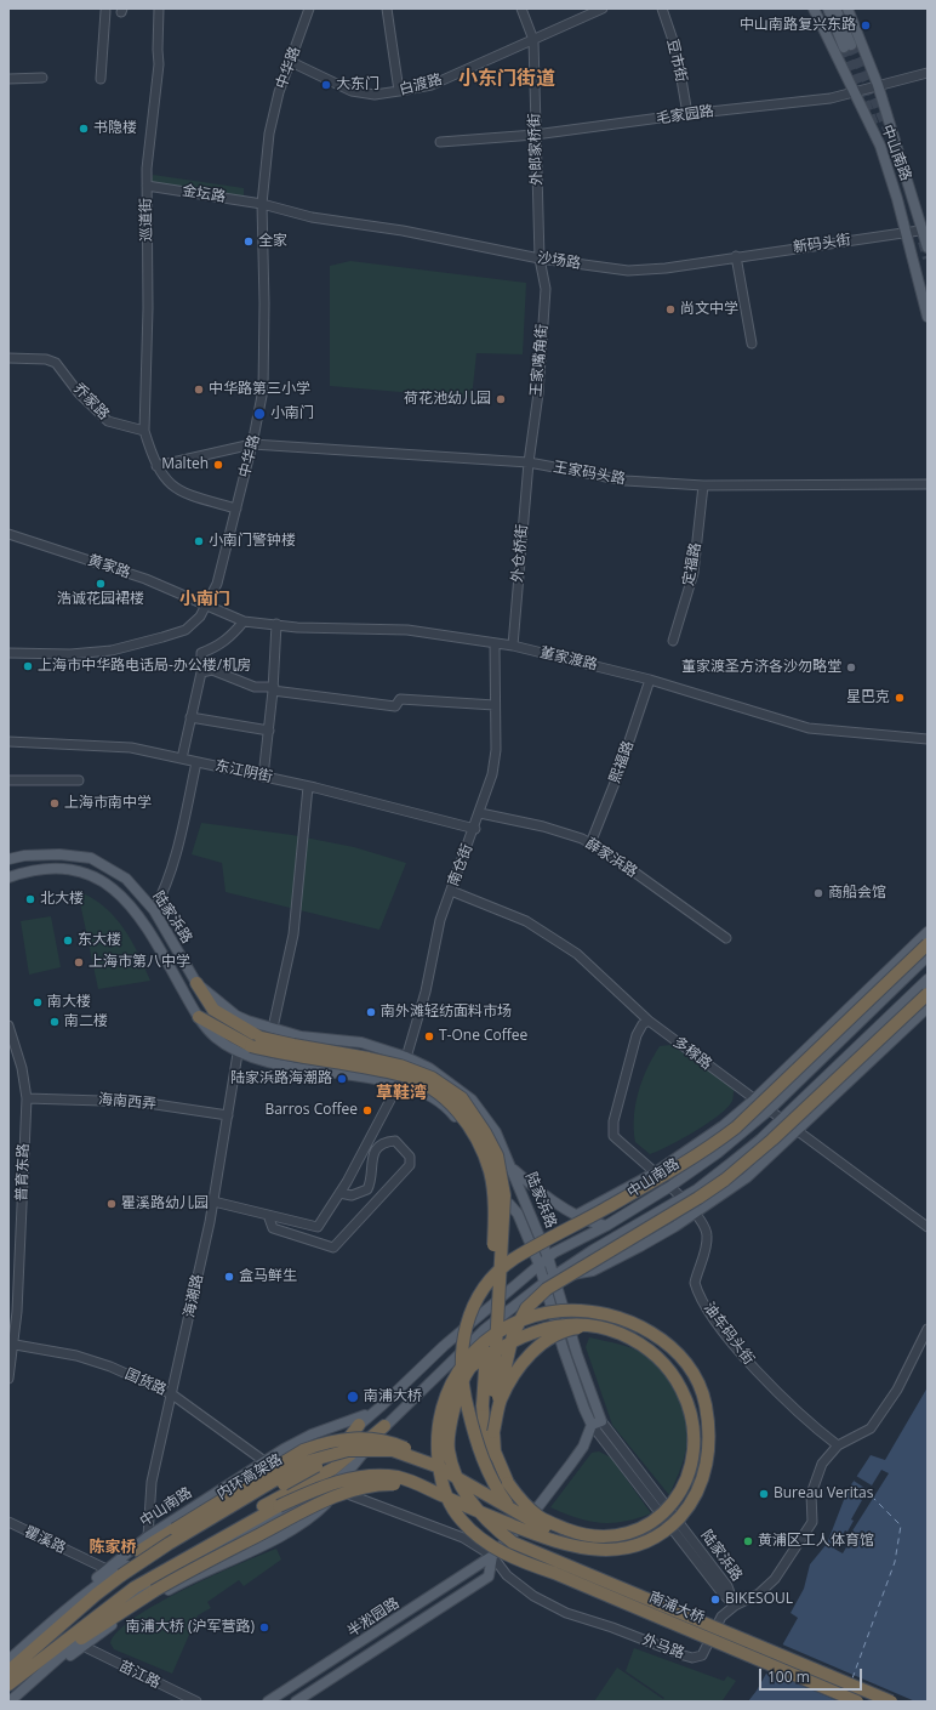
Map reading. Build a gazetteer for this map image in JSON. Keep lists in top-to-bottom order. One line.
{"streets":{"highway":["内环高架路","南浦大桥"],"main road":["中山南路","陆家浜路","半淞园路"],"street":["豆市街","中华路","白渡路","毛家园路","外郎家桥街","金坛路","巡道街","新码头街","沙场路","王家嘴角街","乔家路","王家码头路","外仓桥街","定福路","黄家路","董家渡路","熙福路","东江阴街","薛家浜路","南仓街","多稼路","海南西弄","普育东路","海潮路","油车码头街","国货路","瞿溪路","外马路","苗江路"]},"crossings":[["豆市街","毛家园路"],["中华路","白渡路"],["中华路","金坛路"],["中华路","王家码头路"],["中华路","黄家路"],["中华路","董家渡路"],["白渡路","外郎家桥街"],["毛家园路","外郎家桥街"],["毛家园路","中山南路"],["外郎家桥街","沙场路"],["外郎家桥街","王家嘴角街"],["中山南路","新码头街"],["中山南路","陆家浜路"],["中山南路","多稼路"],["中山南路","海潮路"],["中山南路","国货路"],["中山南路","瞿溪路"],["金坛路","巡道街"],["金坛路","沙场路"],["巡道街","乔家路"],["新码头街","沙场路"],["沙场路","王家嘴角街"],["王家嘴角街","王家码头路"],["王家嘴角街","外仓桥街"],["王家码头路","外仓桥街"],["王家码头路","定福路"],["外仓桥街","董家渡路"],["黄家路","董家渡路"],["董家渡路","熙福路"],["董家渡路","南仓街"],["熙福路","薛家浜路"],["东江阴街","南仓街"],["薛家浜路","南仓街"],["南仓街","陆家浜路"],["南仓街","多稼路"],["陆家浜路","海潮路"],["陆家浜路","半淞园路"],["陆家浜路","外马路"],["海南西弄","普育东路"],["海南西弄","海潮路"],["普育东路","国货路"],["海潮路","国货路"],["油车码头街","外马路"],["内环高架路","南浦大桥"],["南浦大桥","外马路"],["半淞园路","外马路"]],"districts":["小东门街道","小南门","草鞋湾","陈家桥"],"places":["中山南路复兴东路","大东门","书隐楼","全家","尚文中学","中华路第三小学","荷花池幼儿园","小南门","Malteh","小南门警钟楼","浩诚花园裙楼","上海市中华路电话局-办公楼/机房","董家渡圣方济各沙勿略堂","星巴克","上海市南中学","商船会馆","北大楼","东大楼","上海市第八中学","南大楼","南外滩轻纺面料市场","南二楼","T-One Coffee","陆家浜路海潮路","Barros Coffee","瞿溪路幼儿园","盒马鲜生","南浦大桥","Bureau Veritas","黄浦区工人体育馆","BIKESOUL","南浦大桥 (沪军营路)"],"scale_bar":"100 m"}
